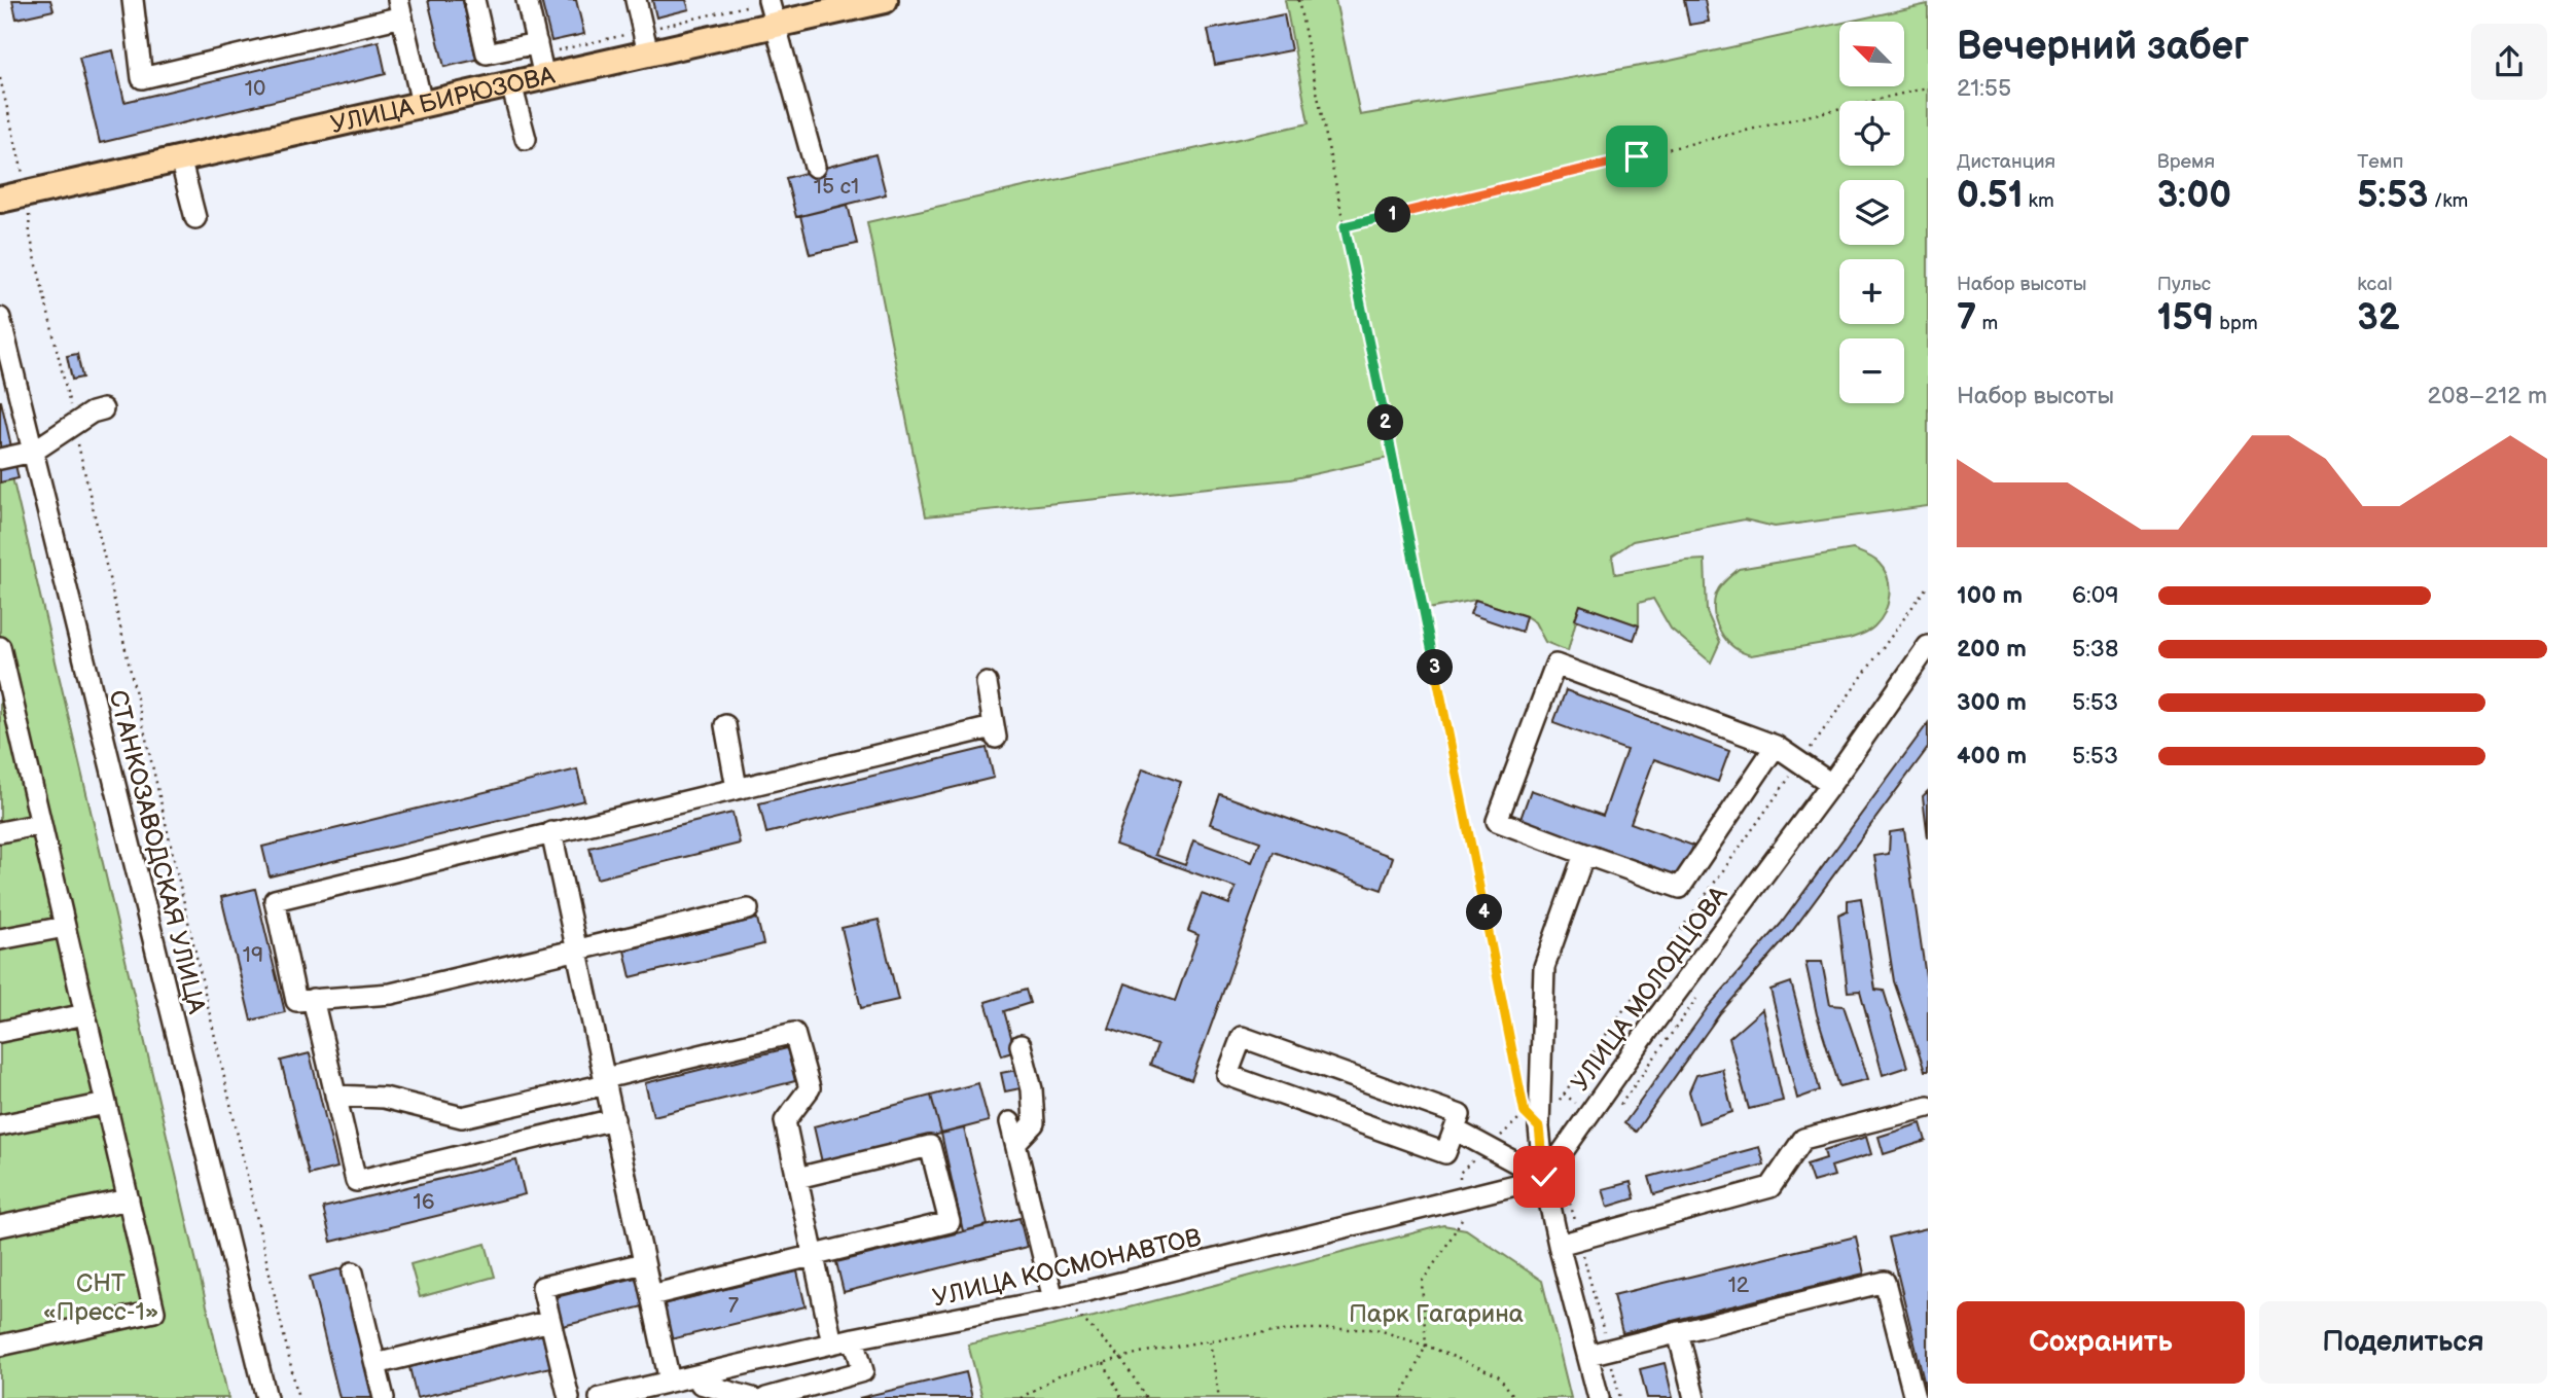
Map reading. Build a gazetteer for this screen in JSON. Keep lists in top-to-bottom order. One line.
{"streets":{"main road":["УЛИЦА БИРЮЗОВА"],"street":["СТАНКОЗАВОДСКАЯ УЛИЦА","УЛИЦА МОЛОДЦОВА","УЛИЦА КОСМОНАВТОВ"]},"crossings":[["УЛИЦА МОЛОДЦОВА","УЛИЦА КОСМОНАВТОВ"]],"parks":["СНТ «Пресс-1»","Парк Гагарина"],"house_numbers":["10","15 с1","19","16","12","7"],"north":"top left","page":{"heading":["Вечерний забег","21:55"],"map_buttons":["+","−"],"stats":[["Дистанция","0.51 km"],["Время","3:00"],["Темп","5:53 /km"],["Набор высоты","7 m"],["Пульс","159 bpm"],["kcal","32"]],"pins":["1","2","3","4"],"chart":["Набор высоты","208–212 m"],"list":[{"name":"100 m","note":"6:09"},{"name":"200 m","note":"5:38"},{"name":"300 m","note":"5:53"},{"name":"400 m","note":"5:53"}],"buttons":["Сохранить","Поделиться"]}}
